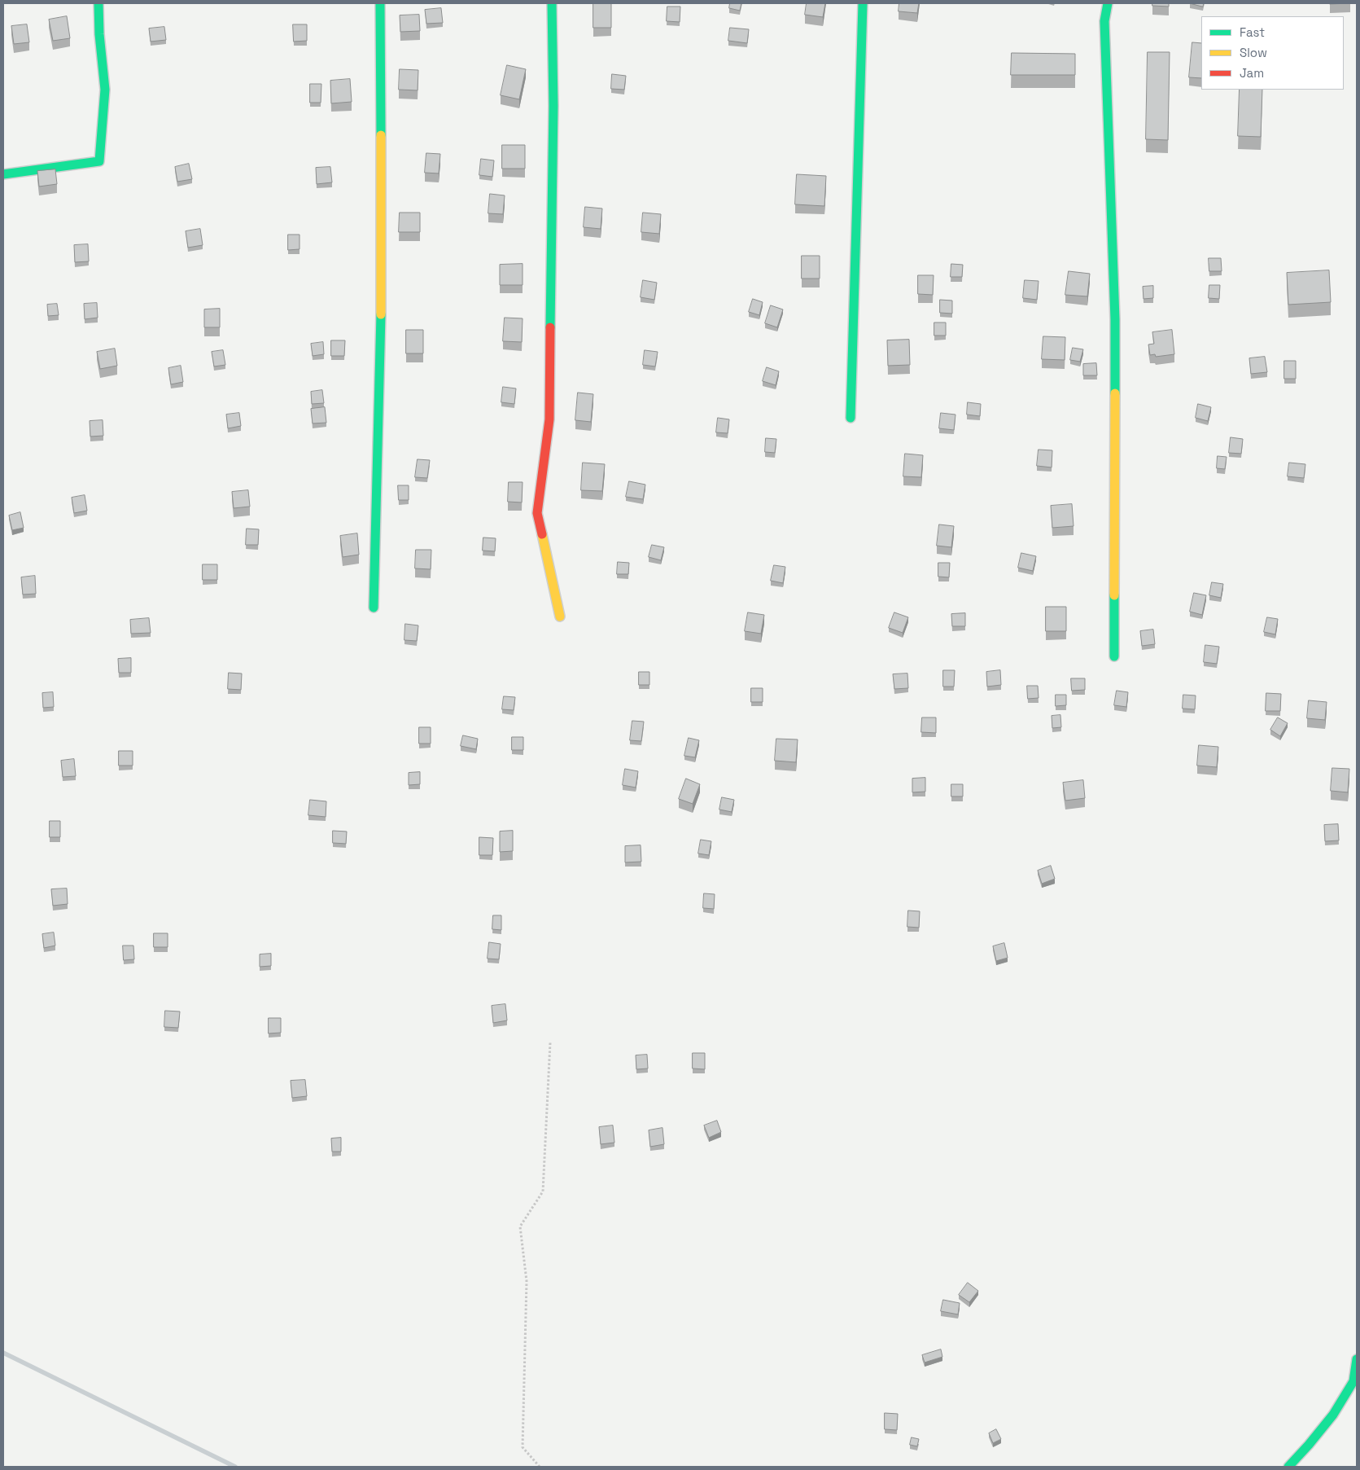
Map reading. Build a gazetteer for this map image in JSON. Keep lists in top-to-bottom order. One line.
{"legend":["Fast","Slow","Jam"]}
